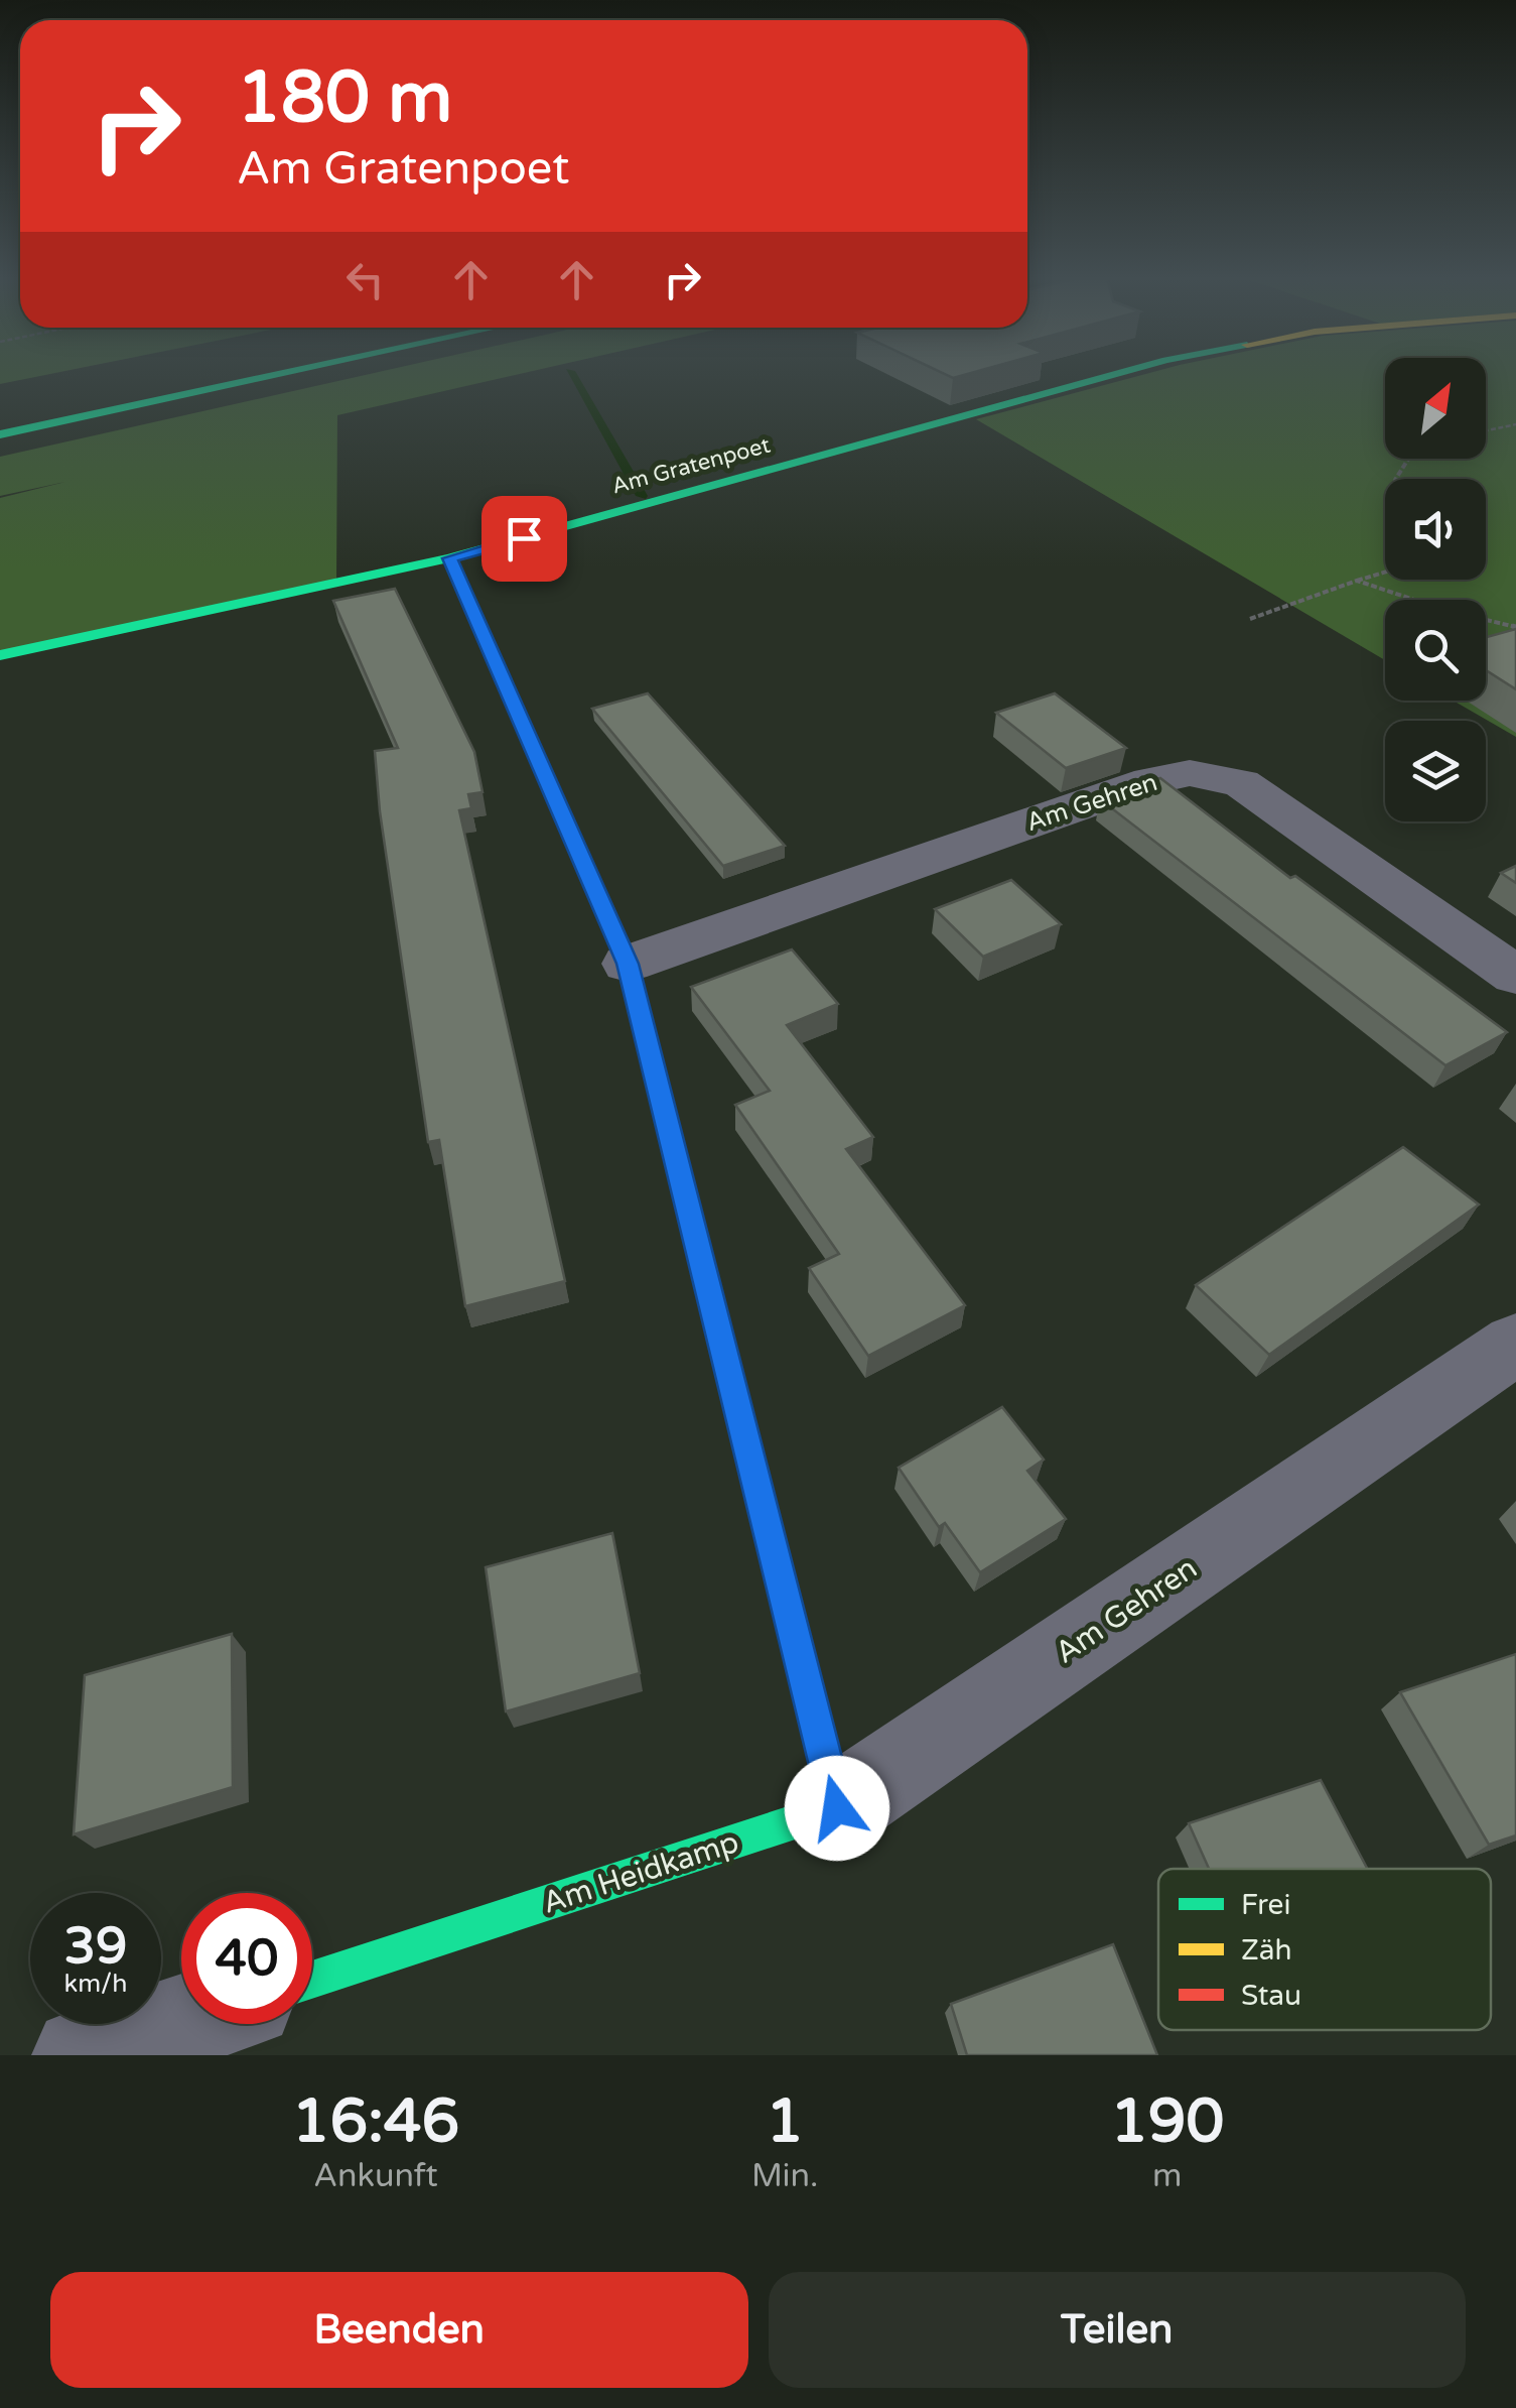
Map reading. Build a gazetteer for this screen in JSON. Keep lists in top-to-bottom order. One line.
{"streets":{"main road":["Am Gratenpoet","Am Heidkamp"],"street":["Am Gehren"]},"crossings":[["Am Gehren","Am Heidkamp"]],"legend":["Frei","Zäh","Stau"],"north":"top right","page":{"turn":["180 m","Am Gratenpoet"],"speed":"39 km/h","limit":"40","eta":["16:46","Ankunft","1","Min.","190","m"],"buttons":["Beenden","Teilen"]}}
